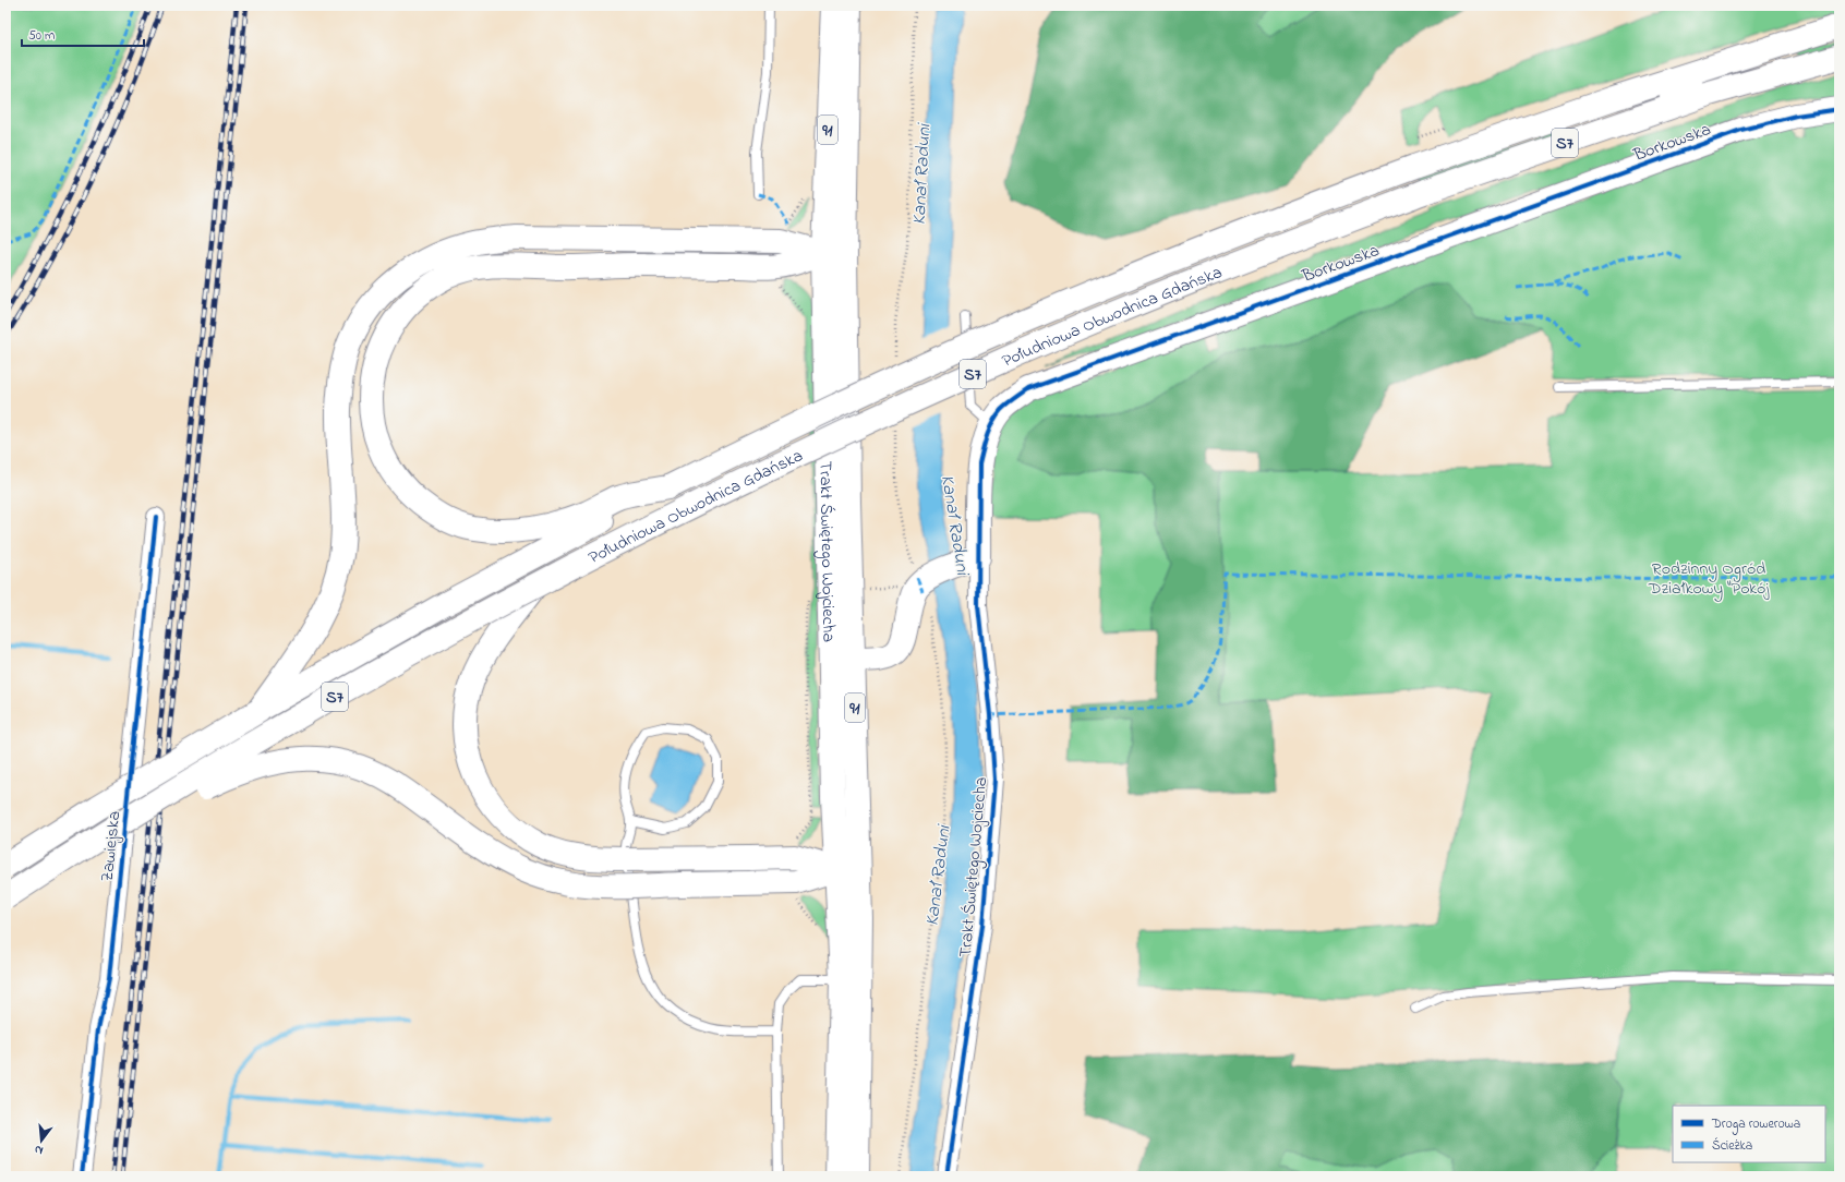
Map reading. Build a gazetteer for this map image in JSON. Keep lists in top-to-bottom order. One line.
{"streets":{"main road":["91","Borkowska","S7","Południowa Obwodnica Gdańska","Trakt Świętego Wojciecha"],"street":["Zawiejska"]},"crossings":[["Borkowska","Trakt Świętego Wojciecha"],["S7","Południowa Obwodnica Gdańska"]],"water":["Kanał Raduni"],"parks":["Rodzinny Ogród Działkowy \"Pokój"],"legend":["Droga rowerowa","Ścieżka"],"scale_bar":"50 m","north":"bottom"}
